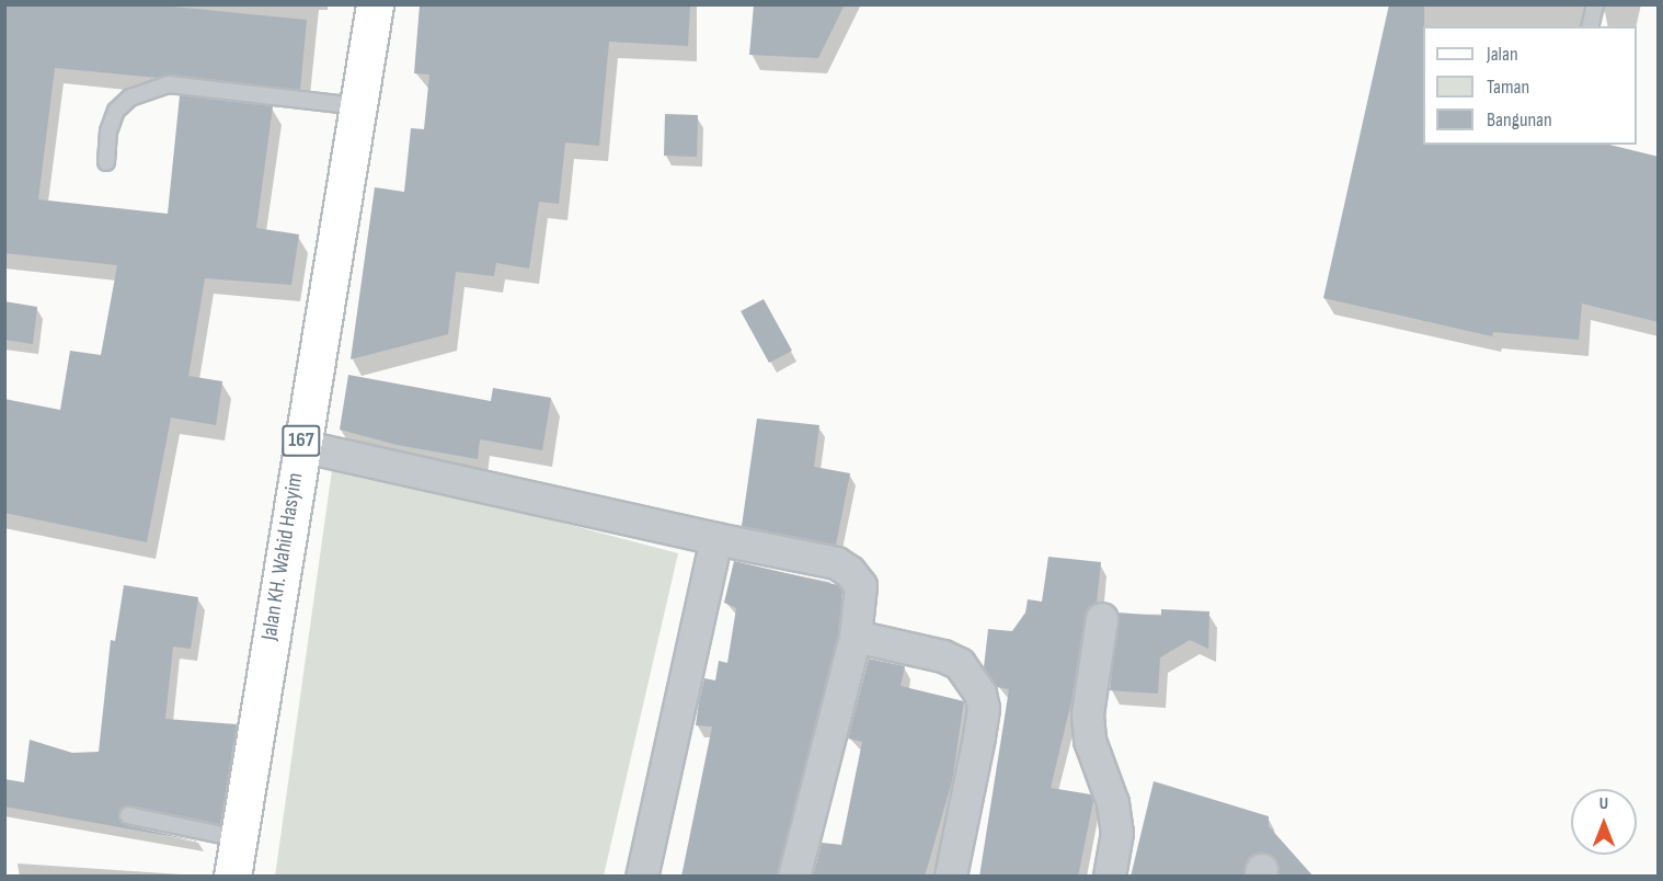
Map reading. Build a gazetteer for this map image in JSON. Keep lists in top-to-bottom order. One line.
{"streets":{"main road":["167","Jalan KH. Wahid Hasyim"]},"legend":["Jalan","Taman","Bangunan"],"north":"top"}
